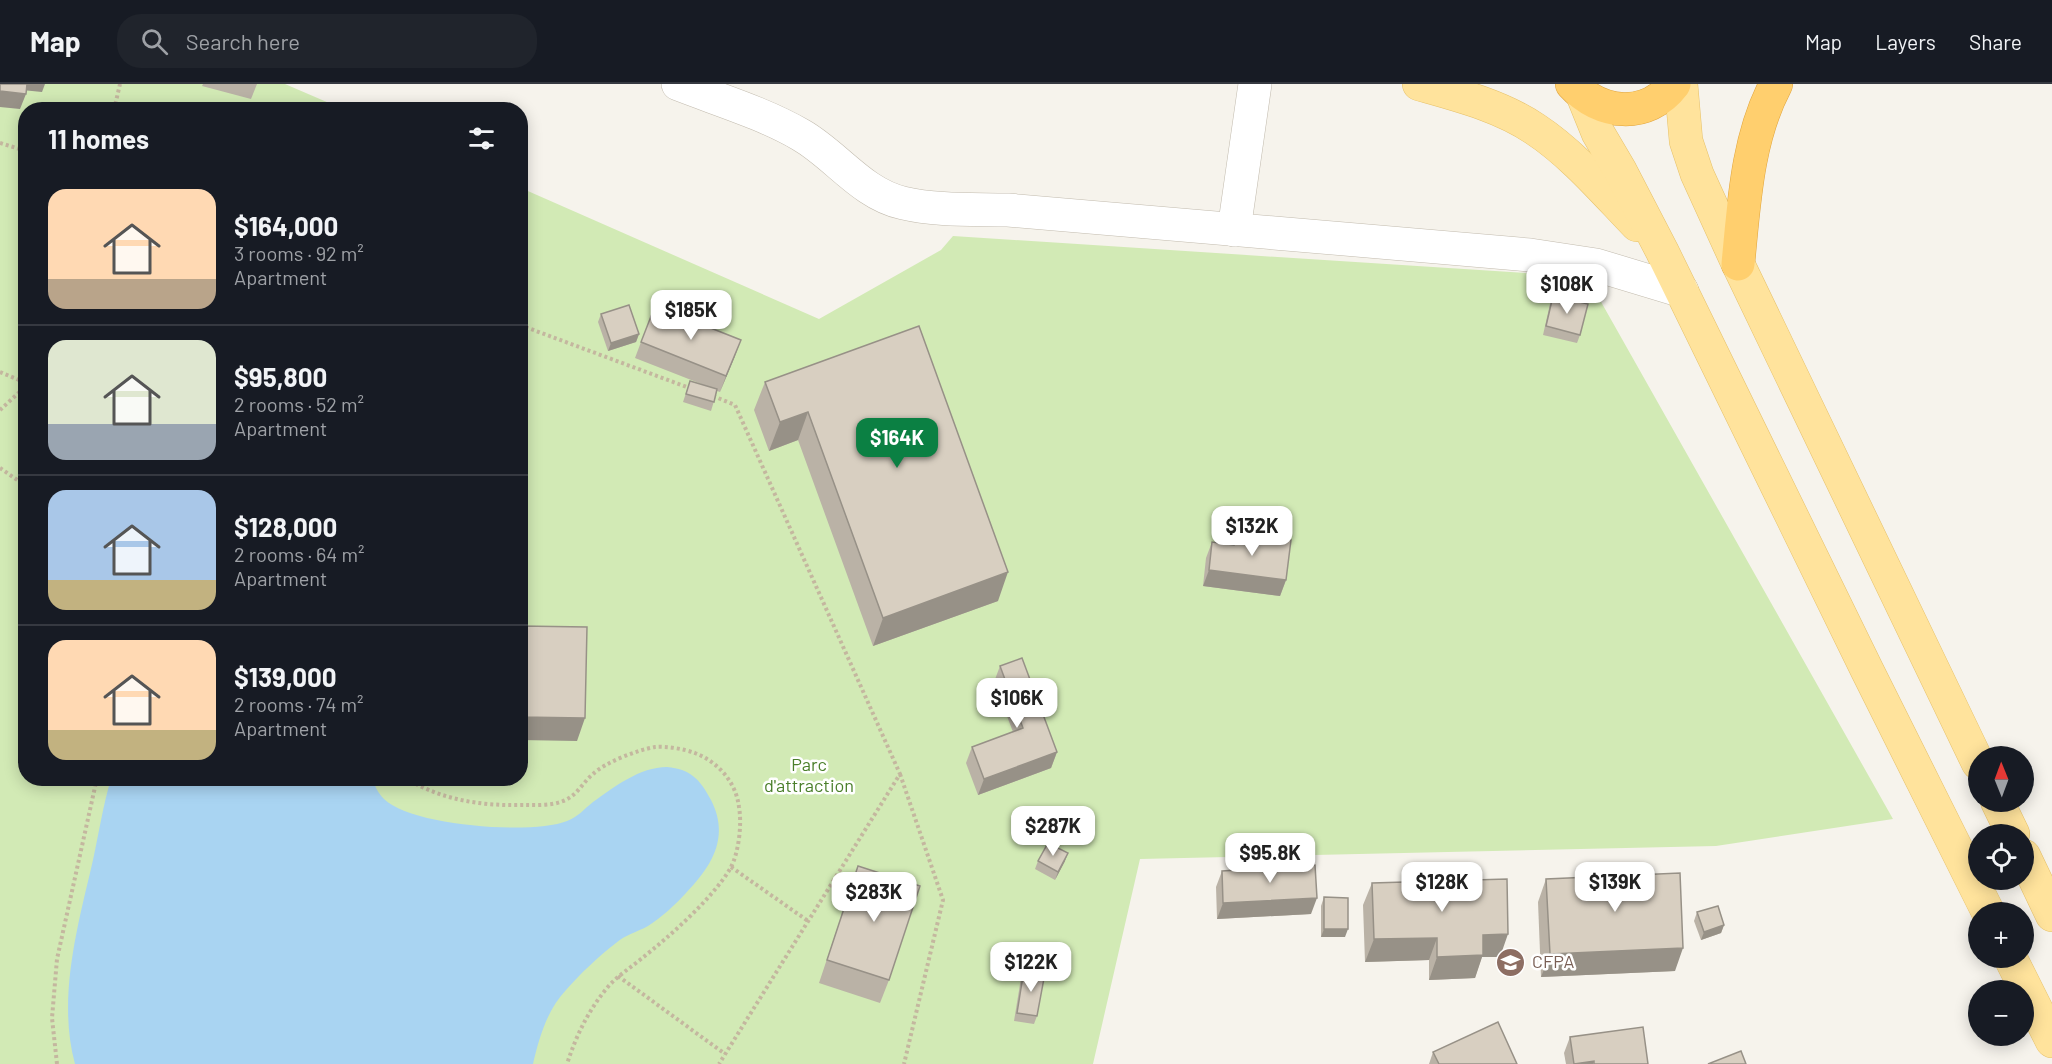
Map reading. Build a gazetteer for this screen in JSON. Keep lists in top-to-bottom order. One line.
{"parks":["Parc d'attraction"],"places":{"school or university":["CFPA"]},"north":"top","page":{"header":"Map","search":"Search here","nav":["Map","Layers","Share"],"heading":"11 homes","list":[{"name":"$164,000","note":"3 rooms · 92 m² · Apartment"},{"name":"$95,800","note":"2 rooms · 52 m² · Apartment"},{"name":"$128,000","note":"2 rooms · 64 m² · Apartment"},{"name":"$139,000","note":"2 rooms · 74 m² · Apartment"}],"price":["$108K","$185K","$164K","$132K","$106K","$287K","$95.8K","$128K","$139K","$283K","$122K"],"map_buttons":["+","−"]}}
